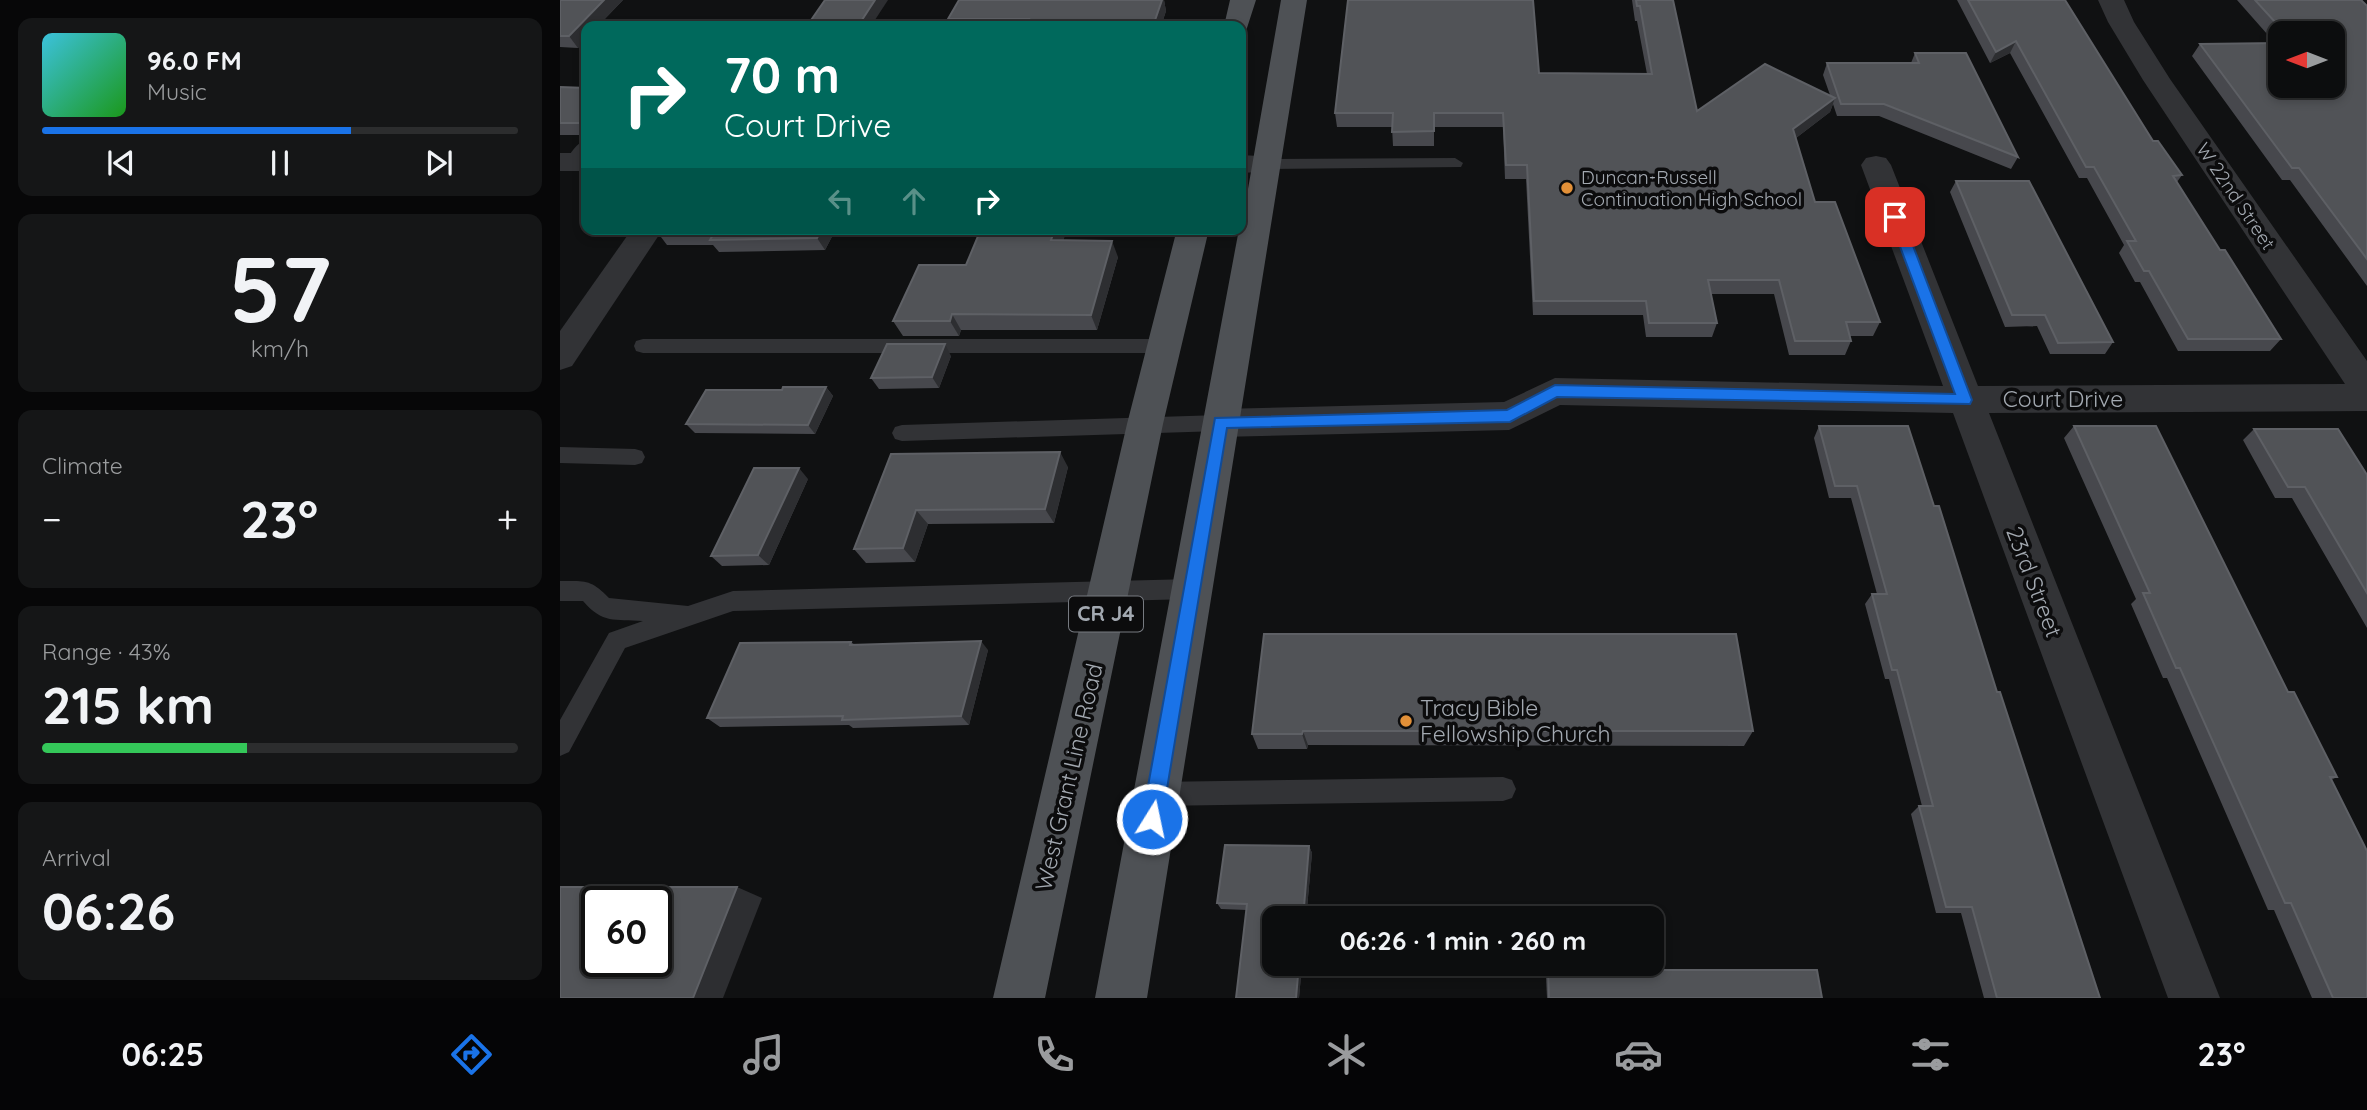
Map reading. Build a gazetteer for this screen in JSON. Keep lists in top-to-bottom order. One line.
{"streets":{"main road":["CR J4","West Grant Line Road"],"street":["W 22nd Street","Court Drive","23rd Street"]},"crossings":[["Court Drive","23rd Street"]],"places":["Duncan-Russell Continuation High School","Tracy Bible Fellowship Church"],"north":"left","page":{"turn":["70 m","Court Drive"],"song":["96.0 FM","Music"],"tile":[["57","km/h"],"Climate",["Range · 43%","215 km"],["Arrival","06:26"]],"heat":["−","23°","+"],"limit":"60","trip":"06:26 · 1 min · 260 m","tabs":["06:25","23°"]}}
